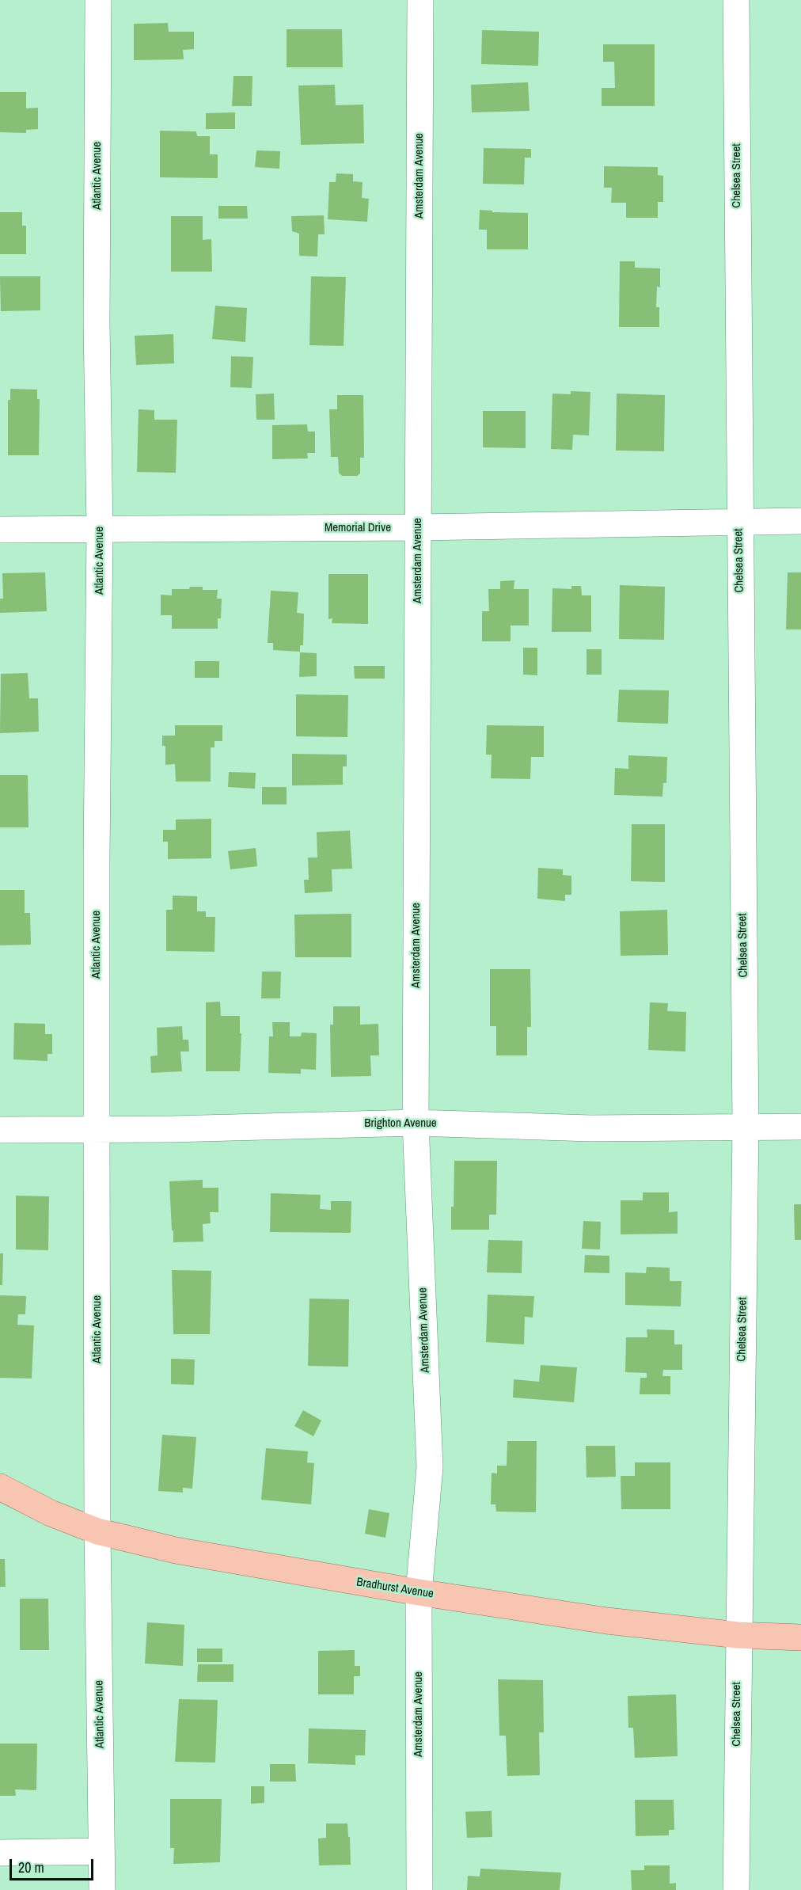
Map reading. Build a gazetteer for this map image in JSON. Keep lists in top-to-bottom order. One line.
{"streets":{"main road":["Bradhurst Avenue"],"street":["Atlantic Avenue","Amsterdam Avenue","Chelsea Street","Memorial Drive","Brighton Avenue"]},"crossings":[["Atlantic Avenue","Memorial Drive"],["Atlantic Avenue","Brighton Avenue"],["Atlantic Avenue","Bradhurst Avenue"],["Amsterdam Avenue","Memorial Drive"],["Amsterdam Avenue","Brighton Avenue"],["Amsterdam Avenue","Bradhurst Avenue"],["Chelsea Street","Memorial Drive"],["Chelsea Street","Brighton Avenue"],["Chelsea Street","Bradhurst Avenue"]],"scale_bar":"20 m"}
